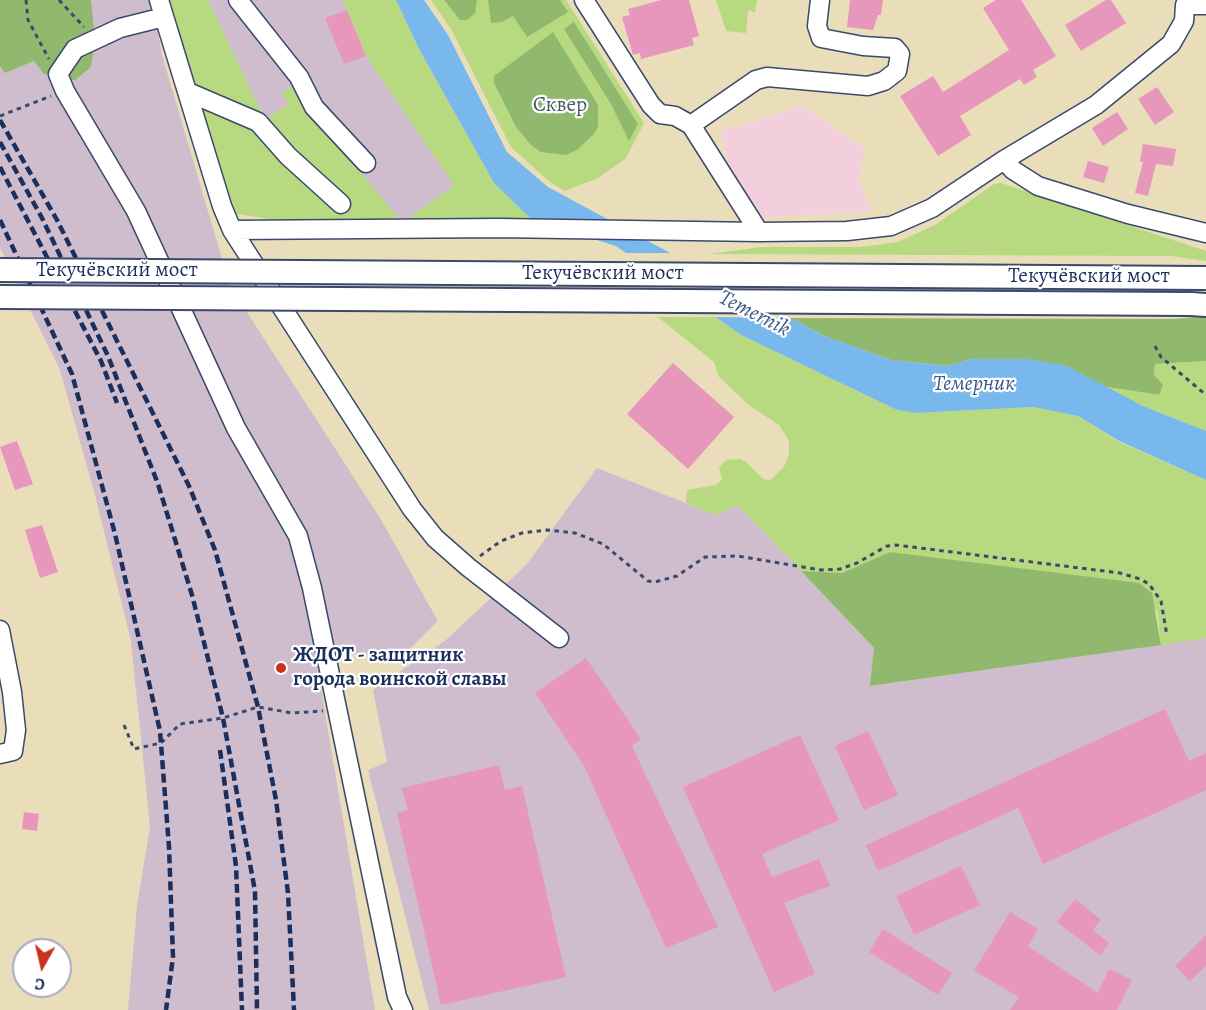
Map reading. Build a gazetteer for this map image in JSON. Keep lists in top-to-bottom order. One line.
{"streets":{"main road":["Текучёвский мост"]},"water":["Temernik","Темерник"],"parks":["Сквер"],"places":["ЖДОТ - защитник города воинской славы"],"north":"bottom"}
